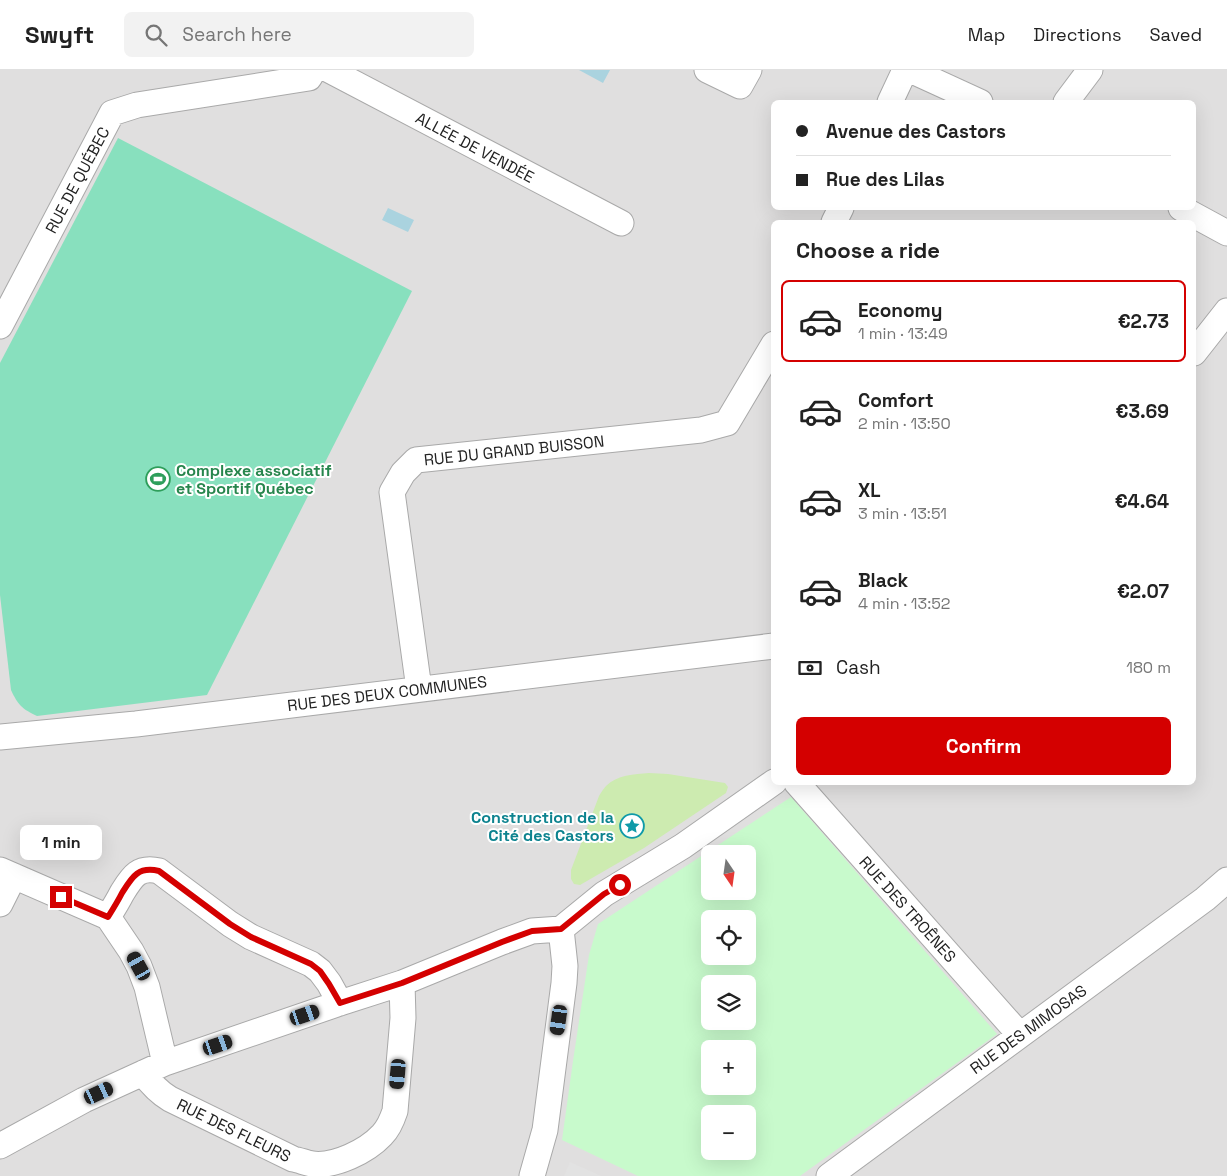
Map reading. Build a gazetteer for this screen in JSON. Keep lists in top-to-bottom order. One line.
{"streets":{"street":["ALLÉE DE VENDÉE","RUE DE QUÉBEC","RUE DU GRAND BUISSON","RUE DES DEUX COMMUNES","RUE DES TROÊNES","RUE DES MIMOSAS","RUE DES FLEURS"]},"crossings":[["RUE DU GRAND BUISSON","RUE DES DEUX COMMUNES"],["RUE DES TROÊNES","RUE DES MIMOSAS"]],"places":{"sports":["Complexe associatif et Sportif Québec"],"place":["Construction de la Cité des Castors"]},"north":"bottom","page":{"header":"Swyft","search":"Search here","nav":["Map","Directions","Saved"],"banner":["Avenue des Castors","Rue des Lilas"],"heading":"Choose a ride","list":[{"name":"Economy","note":"1 min · 13:49","value":"€2.73"},{"name":"Comfort","note":"2 min · 13:50","value":"€3.69"},{"name":"XL","note":"3 min · 13:51","value":"€4.64"},{"name":"Black","note":"4 min · 13:52","value":"€2.07"}],"pay":["Cash","180 m"],"buttons":"Confirm","bubble":"1 min","map_buttons":["+","−"]}}
